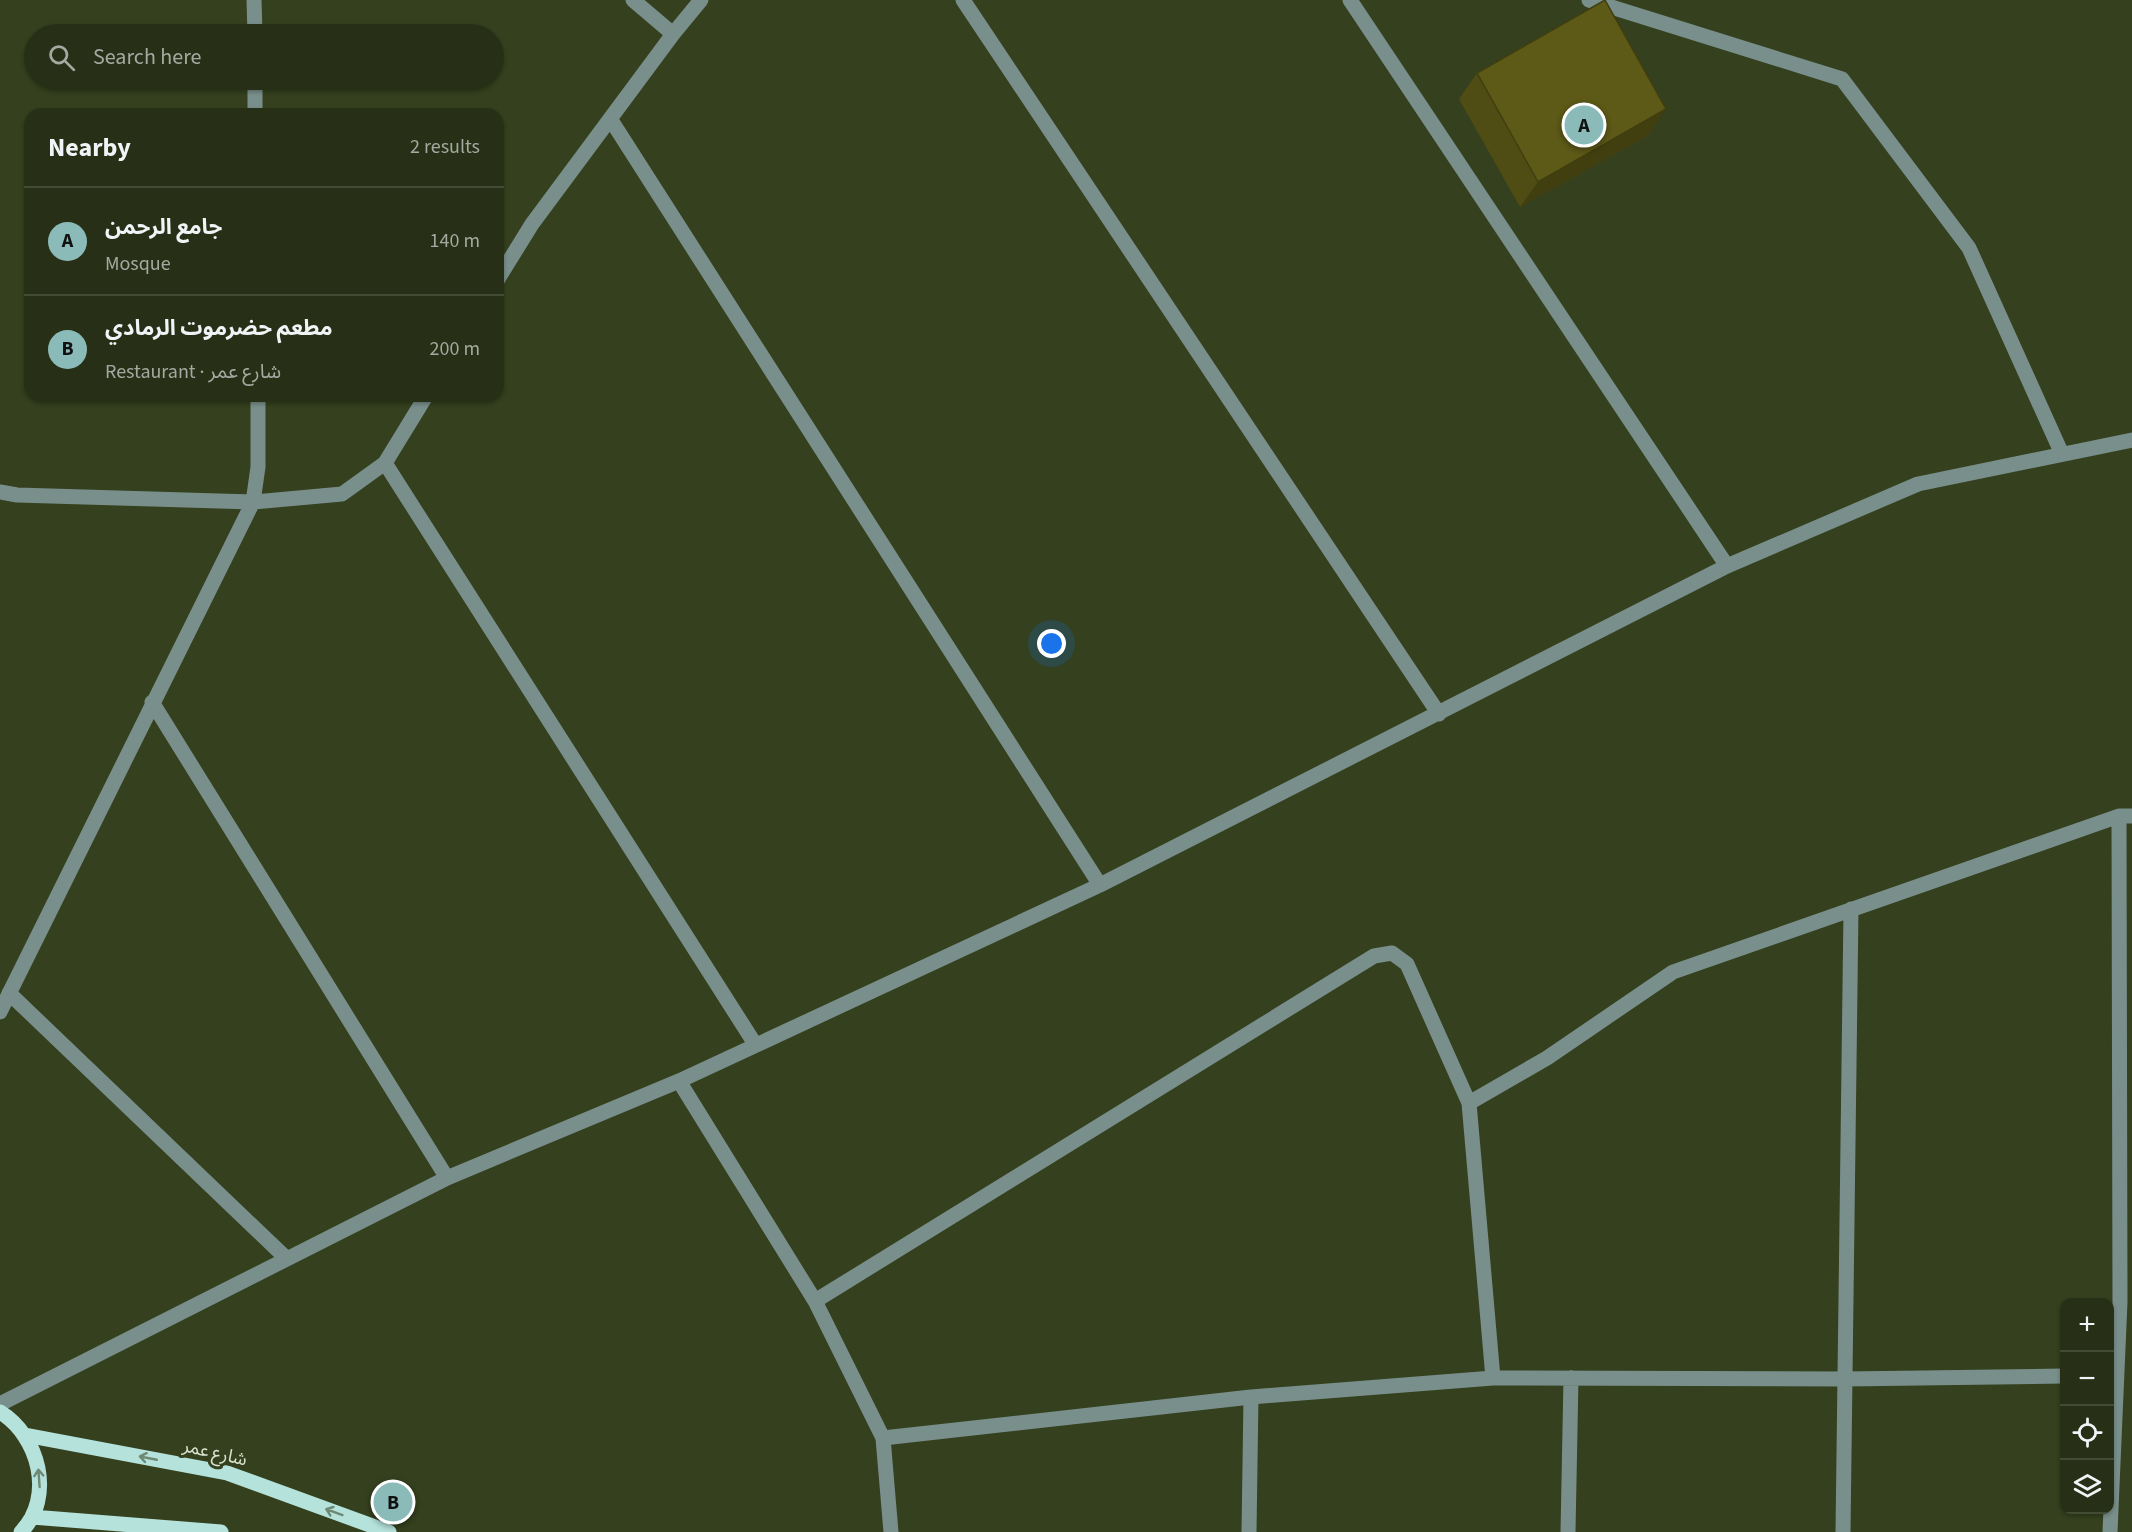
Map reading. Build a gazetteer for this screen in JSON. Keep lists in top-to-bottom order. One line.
{"streets":{"main road":["شارع عمر"]},"page":{"search":"Search here","pins":["A","B"],"heading":["Nearby","2 results"],"list":[{"mark":"A","name":"جامع الرحمن","note":"Mosque","value":"140 m"},{"mark":"B","name":"مطعم حضرموت الرمادي","note":"Restaurant · شارع عمر","value":"200 m"}],"map_buttons":["+","−"]}}
